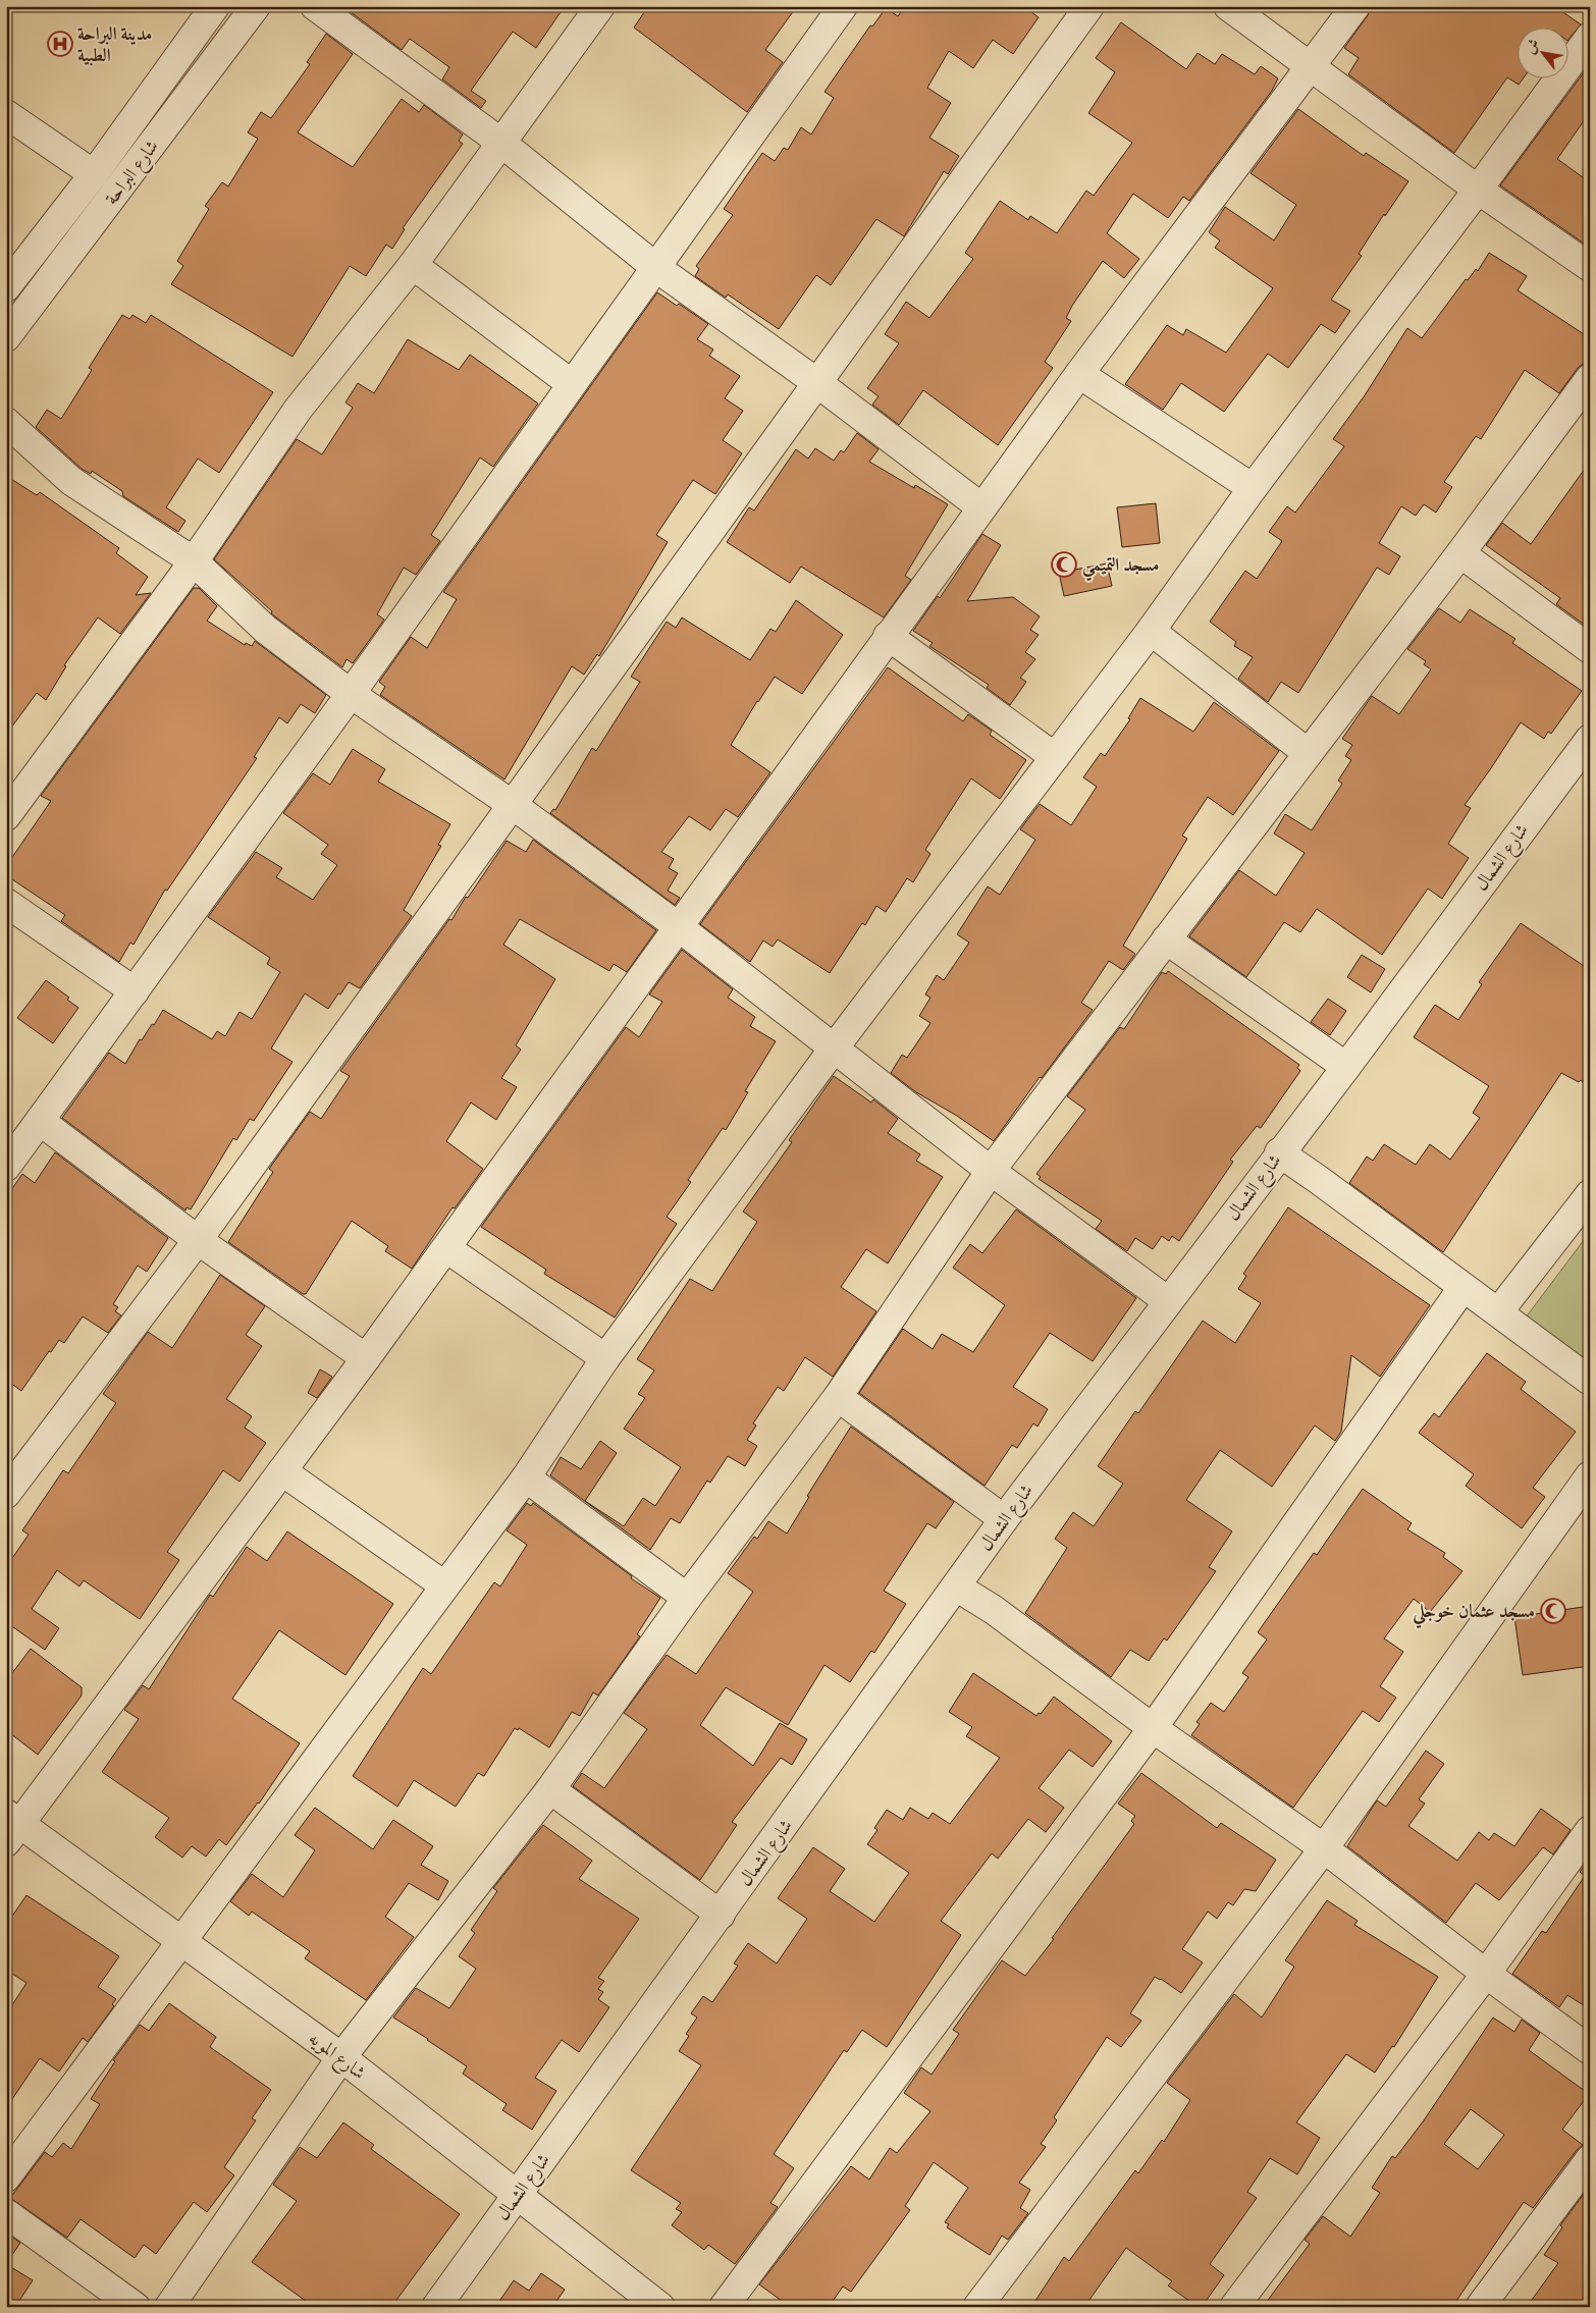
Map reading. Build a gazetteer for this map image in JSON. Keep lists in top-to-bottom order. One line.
{"streets":{"street":["شارع البراحة","شارع الشمال","شارع المويه"]},"crossings":[["شارع الشمال","شارع المويه"]],"places":{"hospital":["مدينة البراحة الطبية"],"mosque":["مسجد التميمي","مسجد عثمان خوجلي"]},"north":"top left"}
